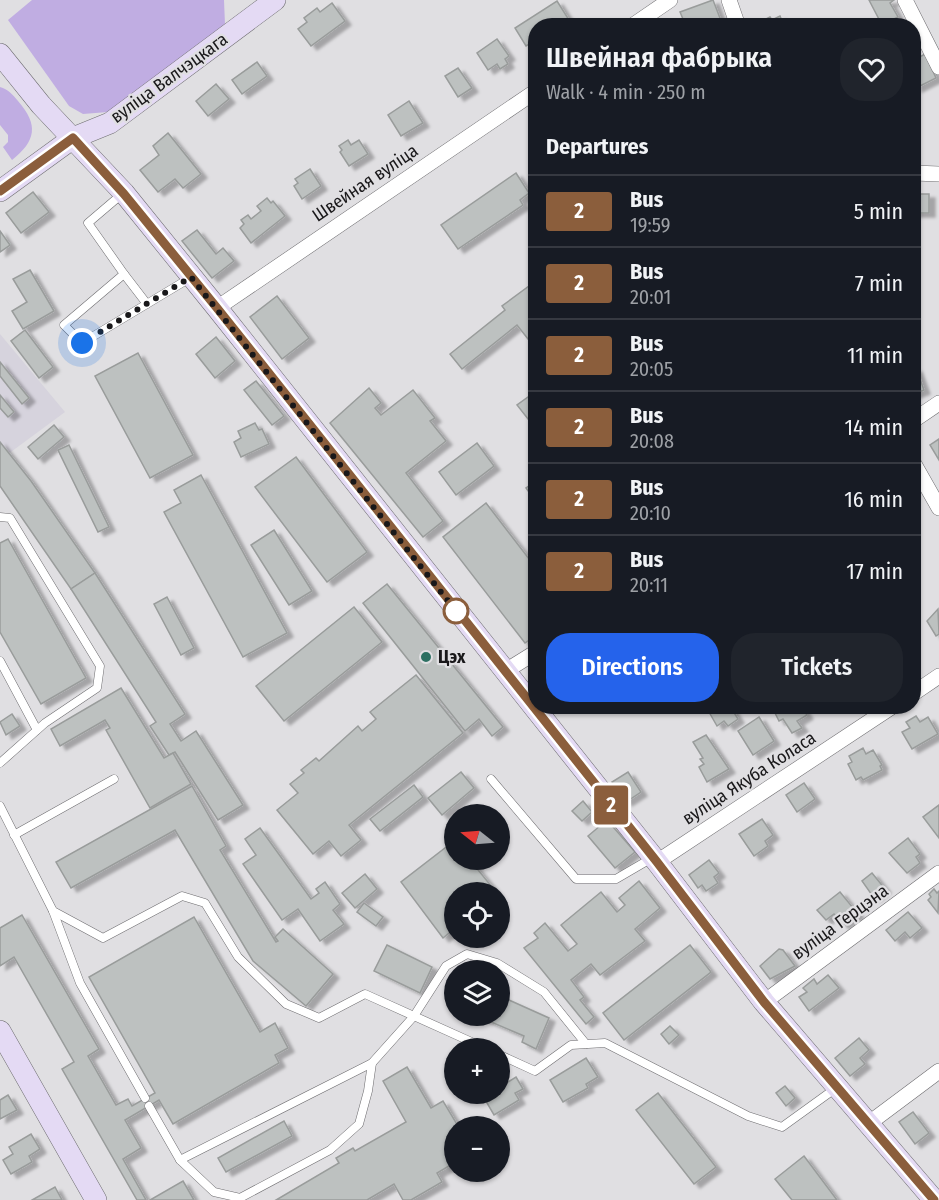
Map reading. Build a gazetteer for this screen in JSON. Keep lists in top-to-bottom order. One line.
{"streets":{"street":["вуліца Валчэцкага","Швейная вуліца","вуліца Якуба Коласа","вуліца Герцэна"]},"places":["Цэх"],"lines":["bus line 2"],"north":"left","page":{"on_map":"2","heading":[["Швейная фабрыка","Walk · 4 min · 250 m"],"Departures"],"list":[{"mark":"2","name":"Bus","note":"19:59","value":"5 min"},{"mark":"2","name":"Bus","note":"20:01","value":"7 min"},{"mark":"2","name":"Bus","note":"20:05","value":"11 min"},{"mark":"2","name":"Bus","note":"20:08","value":"14 min"},{"mark":"2","name":"Bus","note":"20:10","value":"16 min"},{"mark":"2","name":"Bus","note":"20:11","value":"17 min"}],"buttons":["Directions","Tickets"],"map_buttons":["+","−"]}}
